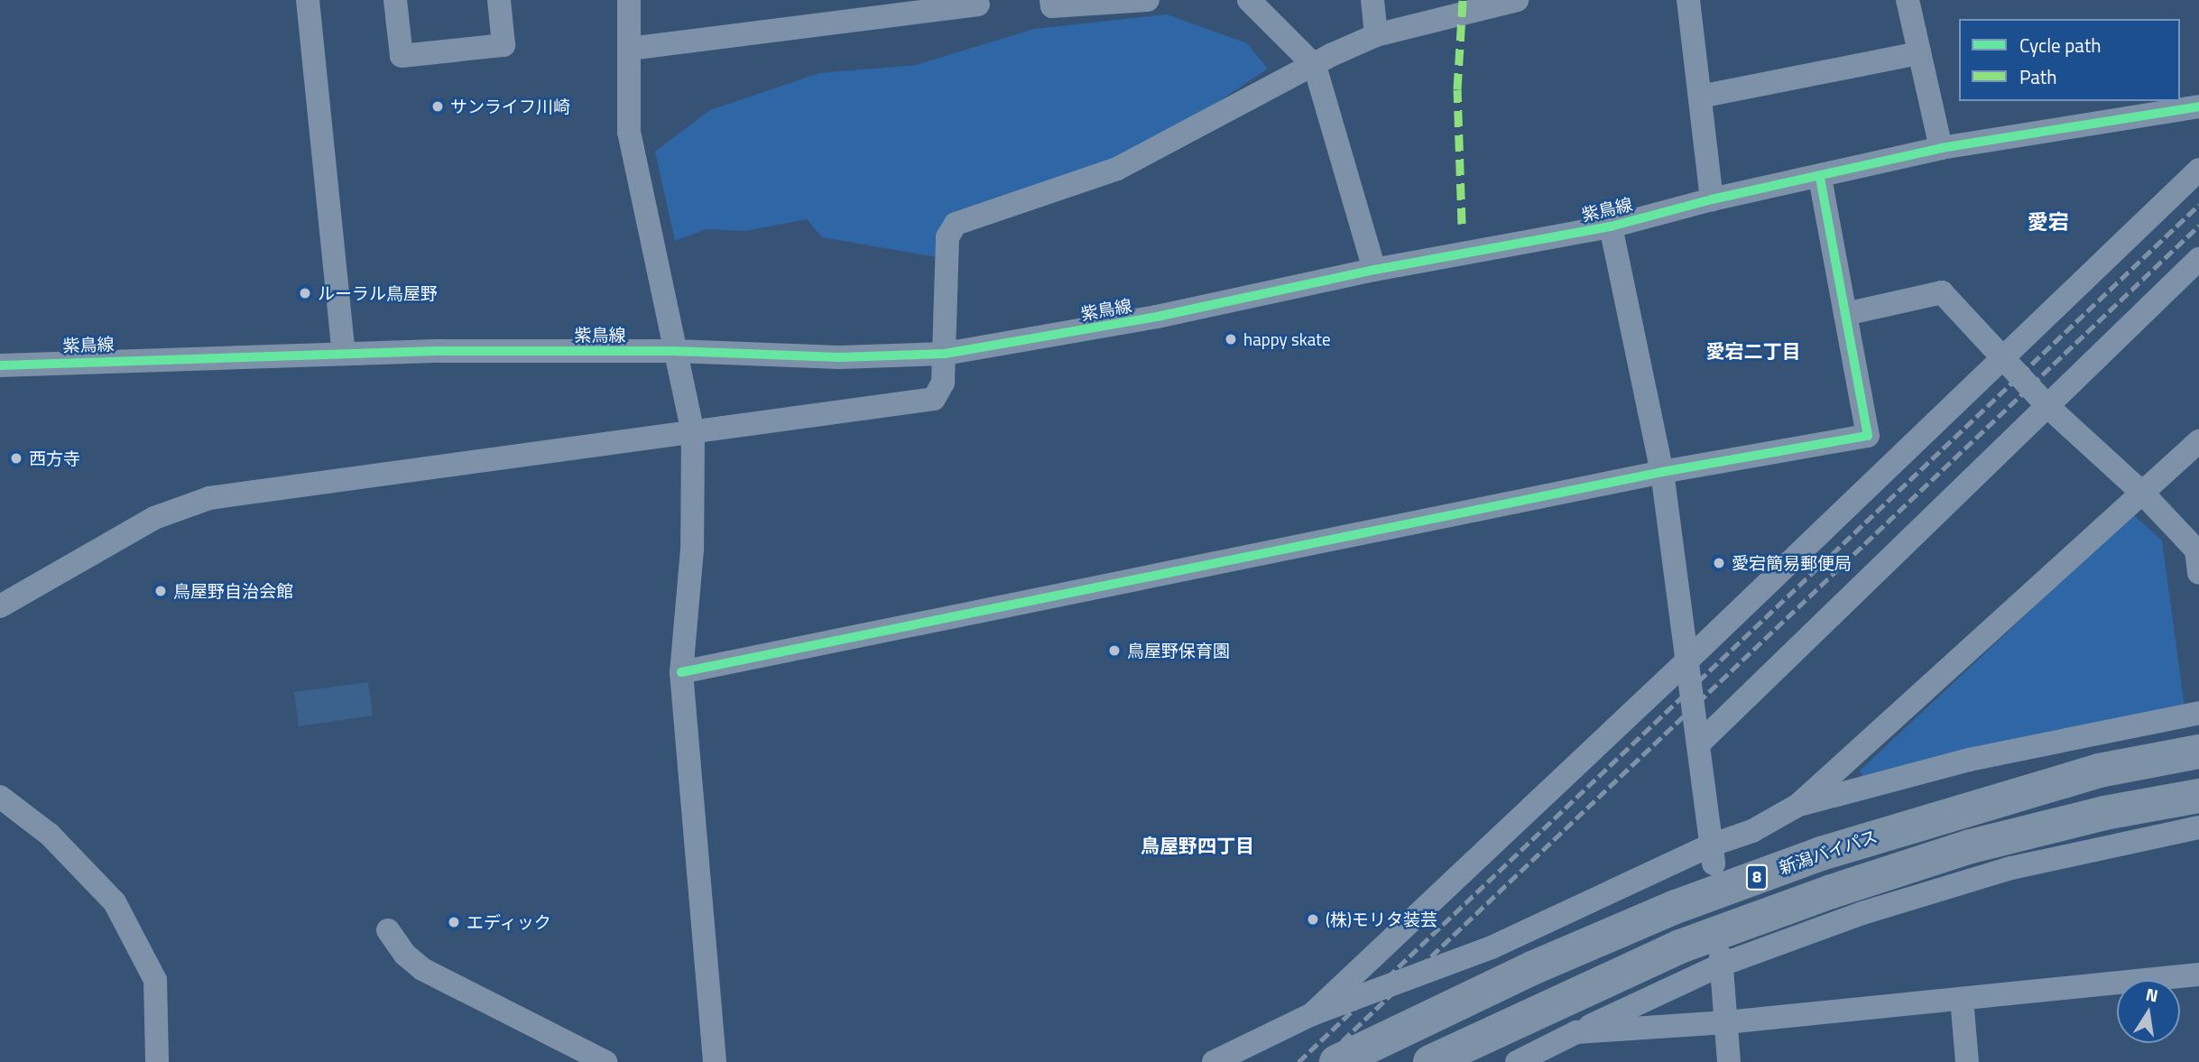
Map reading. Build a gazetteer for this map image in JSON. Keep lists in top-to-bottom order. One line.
{"streets":{"highway":["新潟バイパス","8"],"street":["紫鳥線"]},"districts":["愛宕","愛宕二丁目","鳥屋野四丁目"],"places":["サンライフ川崎","ルーラル鳥屋野","happy skate","西方寺","愛宕簡易郵便局","鳥屋野自治会館","鳥屋野保育園","(株)モリタ装芸","エディック"],"legend":["Cycle path","Path"],"north":"top"}
